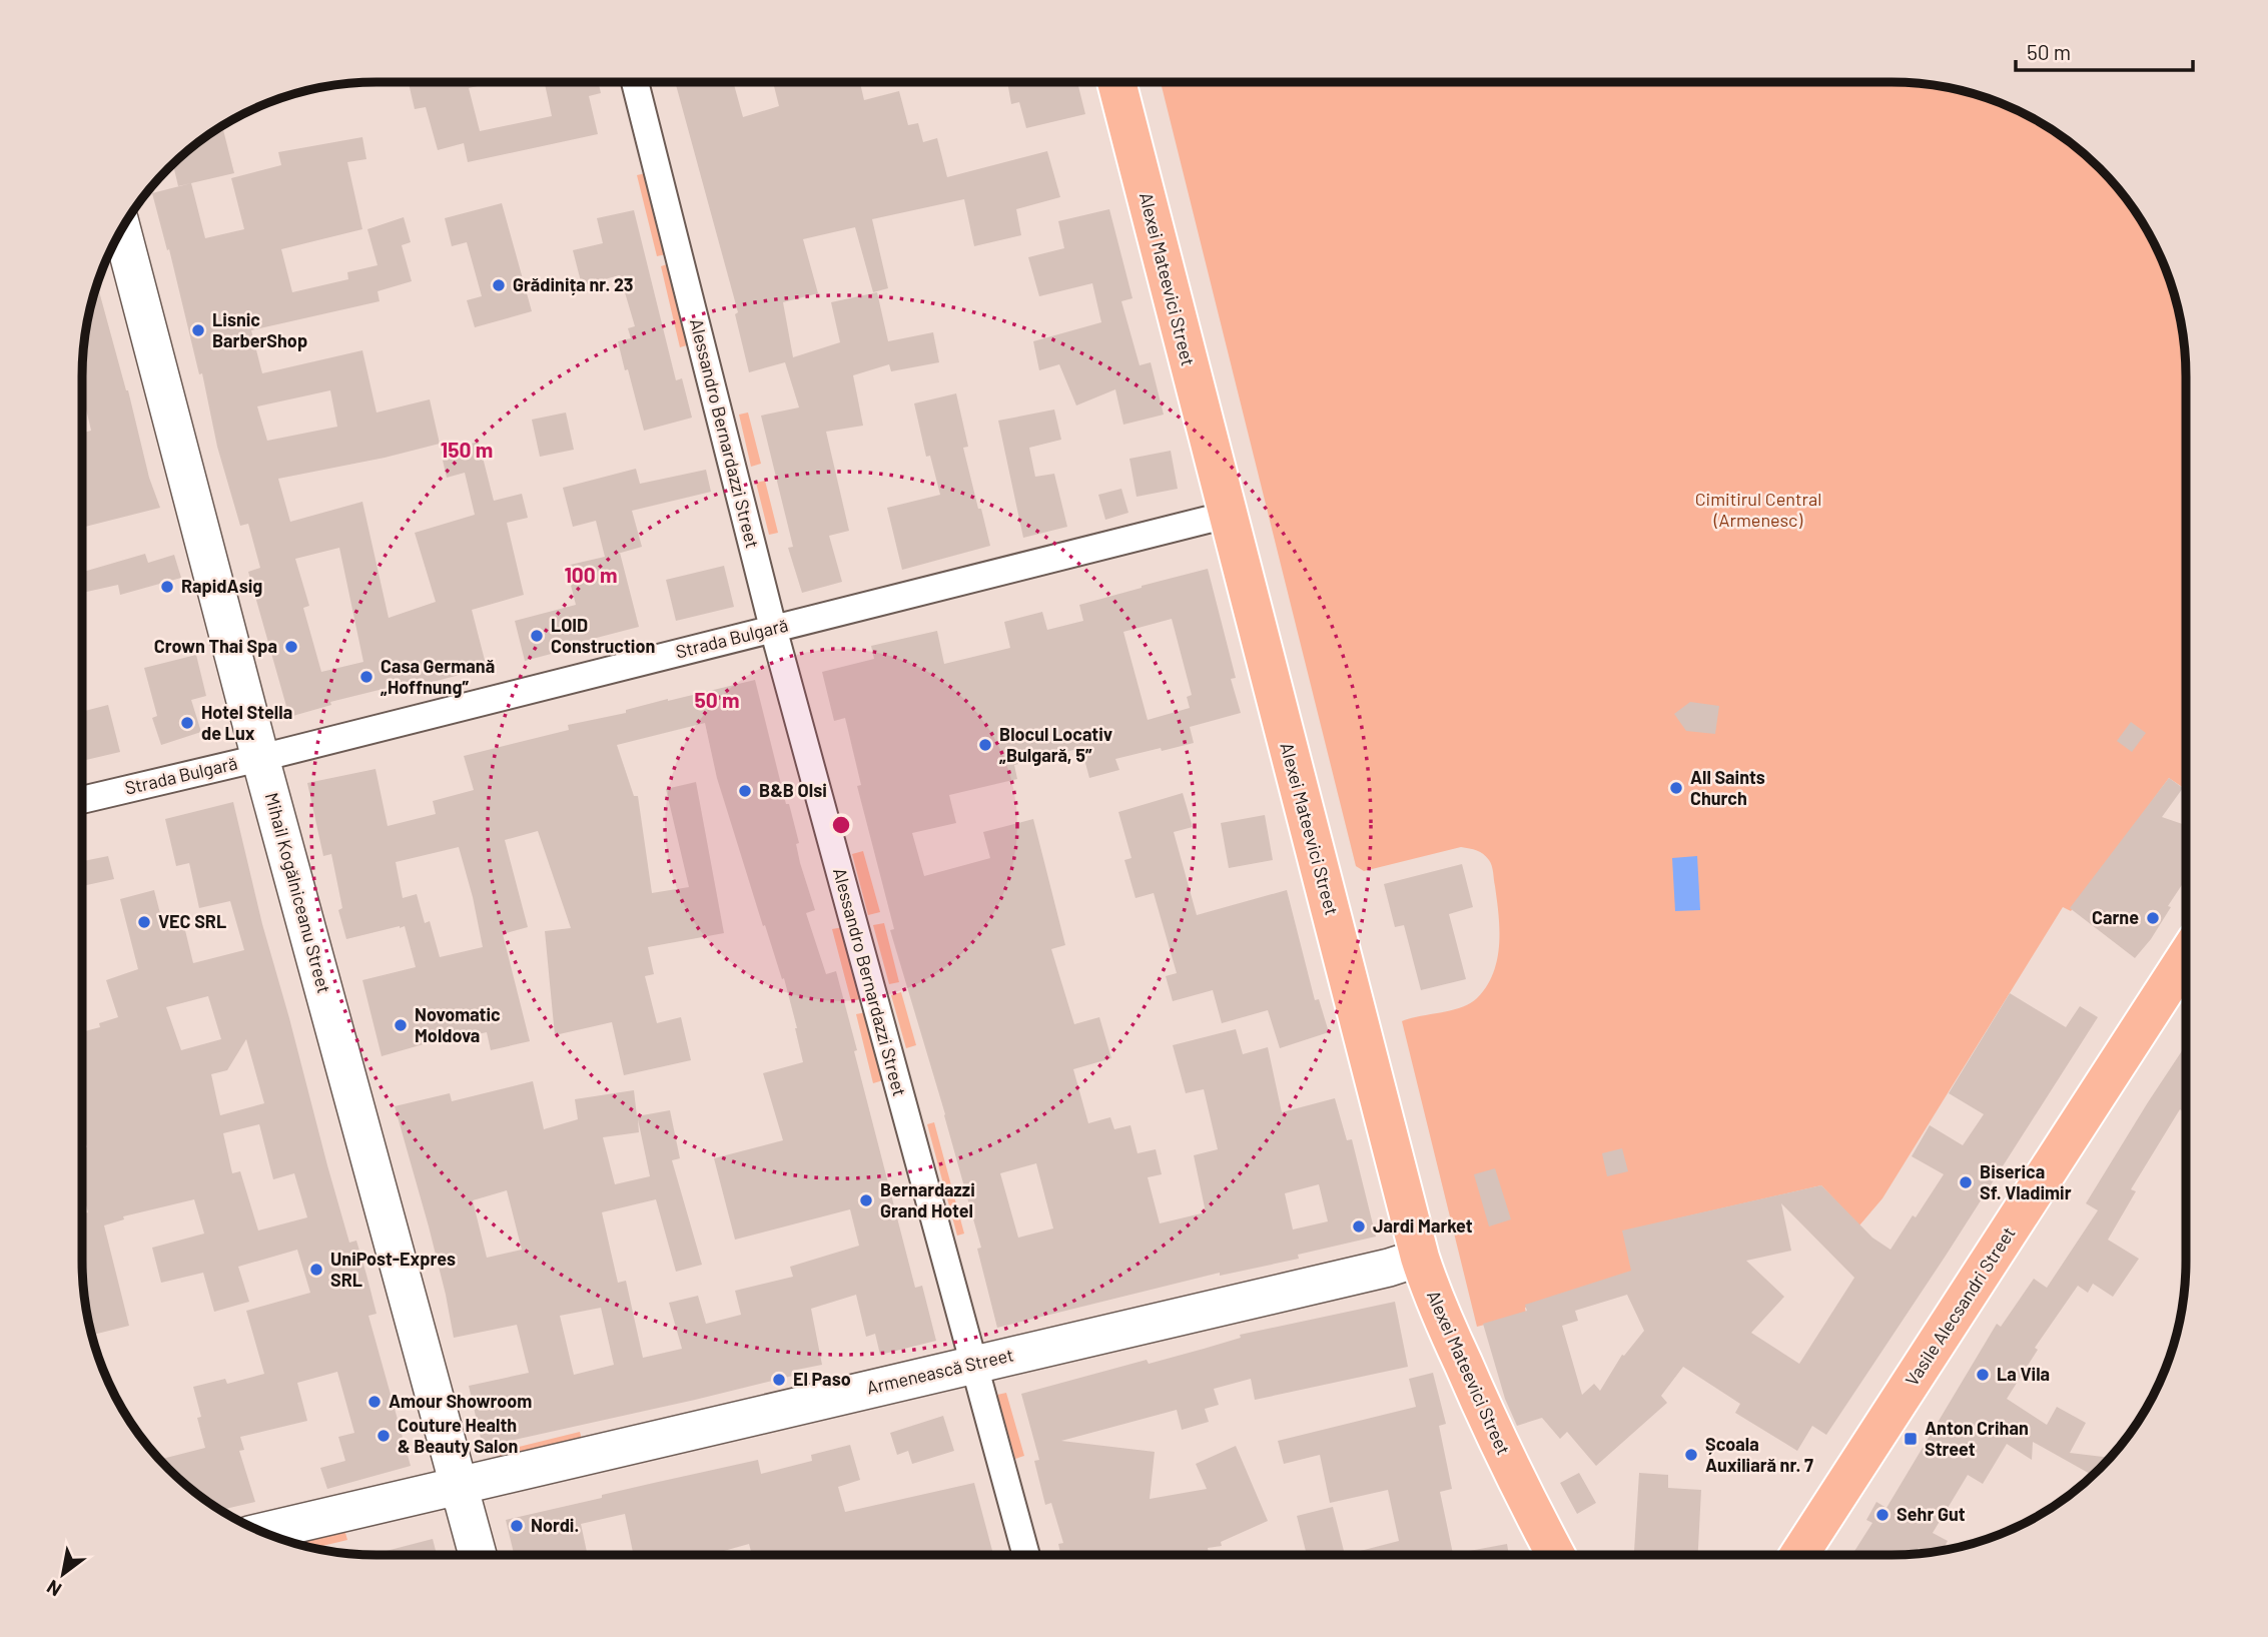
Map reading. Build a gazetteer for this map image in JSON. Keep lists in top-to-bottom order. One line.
{"streets":{"main road":["Alexei Mateevici Street","Mihail Kogălniceanu Street","Vasile Alecsandri Street","Armenească Street"],"street":["Alessandro Bernardazzi Street","Strada Bulgară"]},"crossings":[["Alexei Mateevici Street","Strada Bulgară"],["Alexei Mateevici Street","Armenească Street"],["Alessandro Bernardazzi Street","Strada Bulgară"],["Alessandro Bernardazzi Street","Armenească Street"],["Strada Bulgară","Mihail Kogălniceanu Street"],["Mihail Kogălniceanu Street","Armenească Street"]],"parks":["Cimitirul Central (Armenesc)"],"places":{"other":["Grădinița nr. 23","Lisnic BarberShop","RapidAsig","LOID Construction","Crown Thai Spa","Casa Germană „Hoffnung”","Hotel Stella de Lux","Blocul Locativ „Bulgară, 5”","All Saints Church","B&B Olsi","Carne","VEC SRL","Novomatic Moldova","Biserica Sf. Vladimir","Bernardazzi Grand Hotel","Jardi Market","UniPost-Expres SRL","La Vila","El Paso","Amour Showroom","Couture Health & Beauty Salon","Școala Auxiliară nr. 7","Sehr Gut","Nordi."],"transit":["Anton Crihan Street"]},"scale_bar":"50 m","north":"bottom left","rings":["150 m","100 m","50 m"]}
